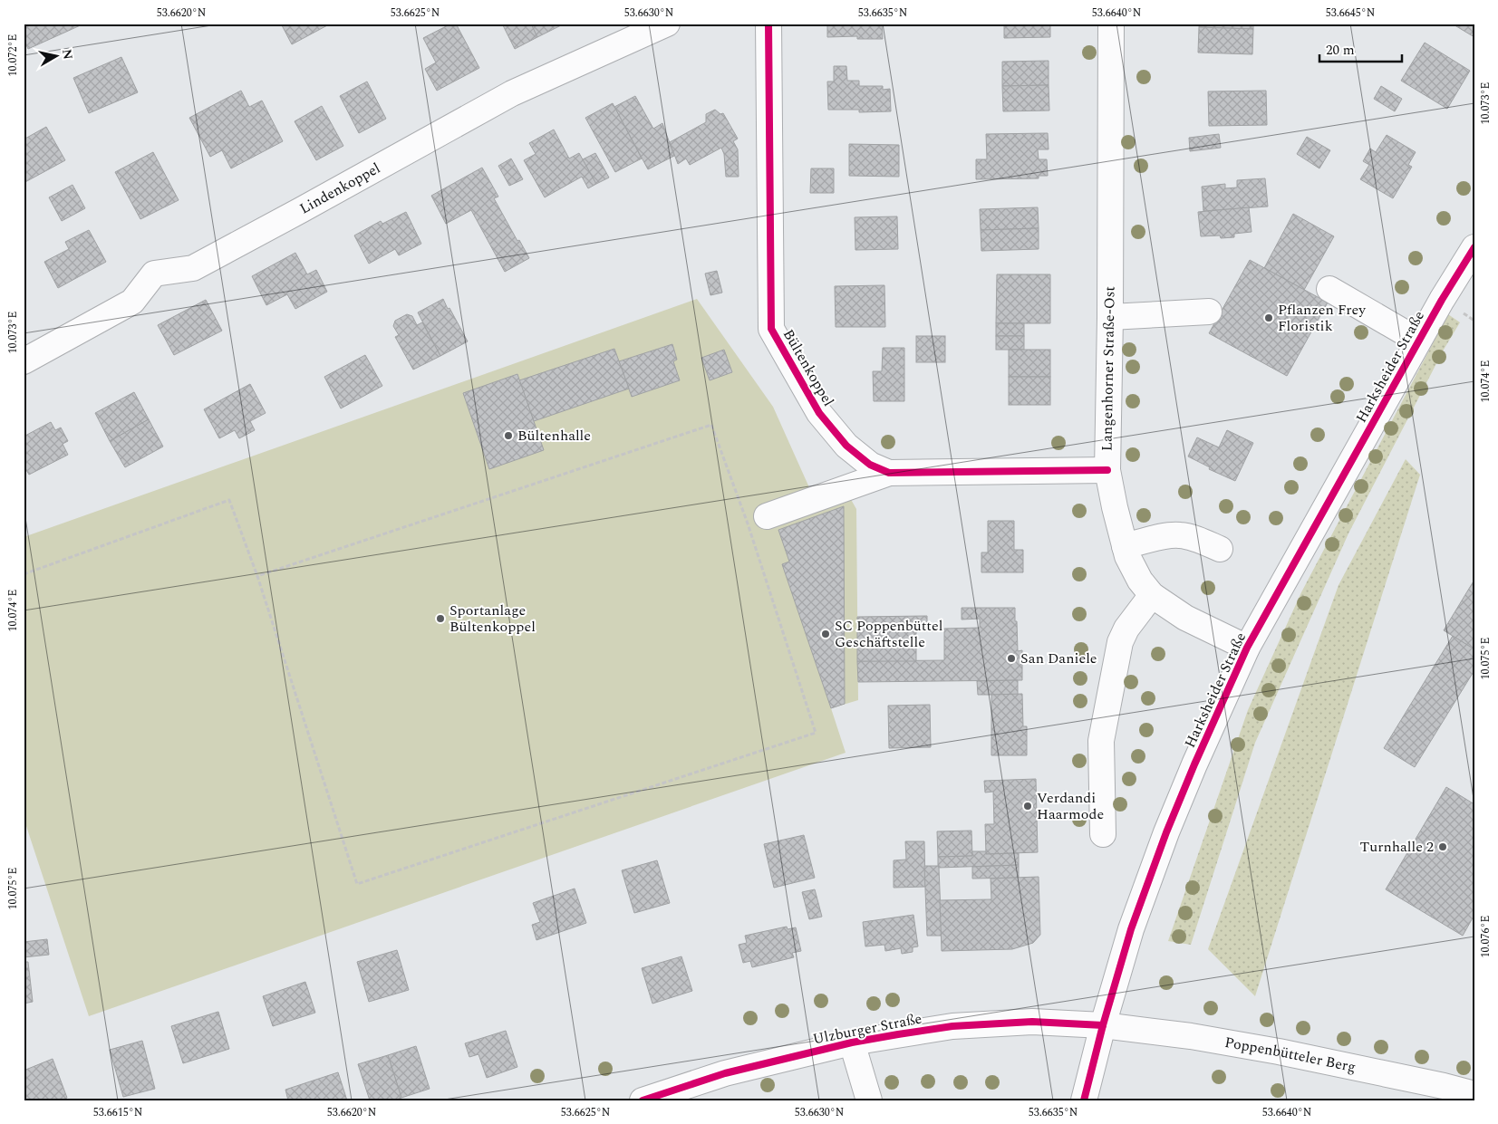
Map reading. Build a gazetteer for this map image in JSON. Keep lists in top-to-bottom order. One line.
{"streets":{"street":["Lindenkoppel","Harksheider Straße","Bültenkoppel","Langenhorner Straße-Ost","Ulzburger Straße","Poppenbütteler Berg"]},"crossings":[["Harksheider Straße","Langenhorner Straße-Ost"],["Harksheider Straße","Ulzburger Straße"],["Harksheider Straße","Poppenbütteler Berg"],["Bültenkoppel","Langenhorner Straße-Ost"],["Ulzburger Straße","Poppenbütteler Berg"]],"places":["Pflanzen Frey Floristik","Bültenhalle","Sportanlage Bültenkoppel","SC Poppenbüttel Geschäftstelle","San Daniele","Verdandi Haarmode","Turnhalle 2"],"scale_bar":"20 m","north":"right","coordinates":["53.6620°N","53.6625°N","53.6630°N","53.6635°N","53.6640°N","53.6645°N","10.072°E","10.073°E","10.074°E","10.075°E","10.076°E","53.6615°N"]}
